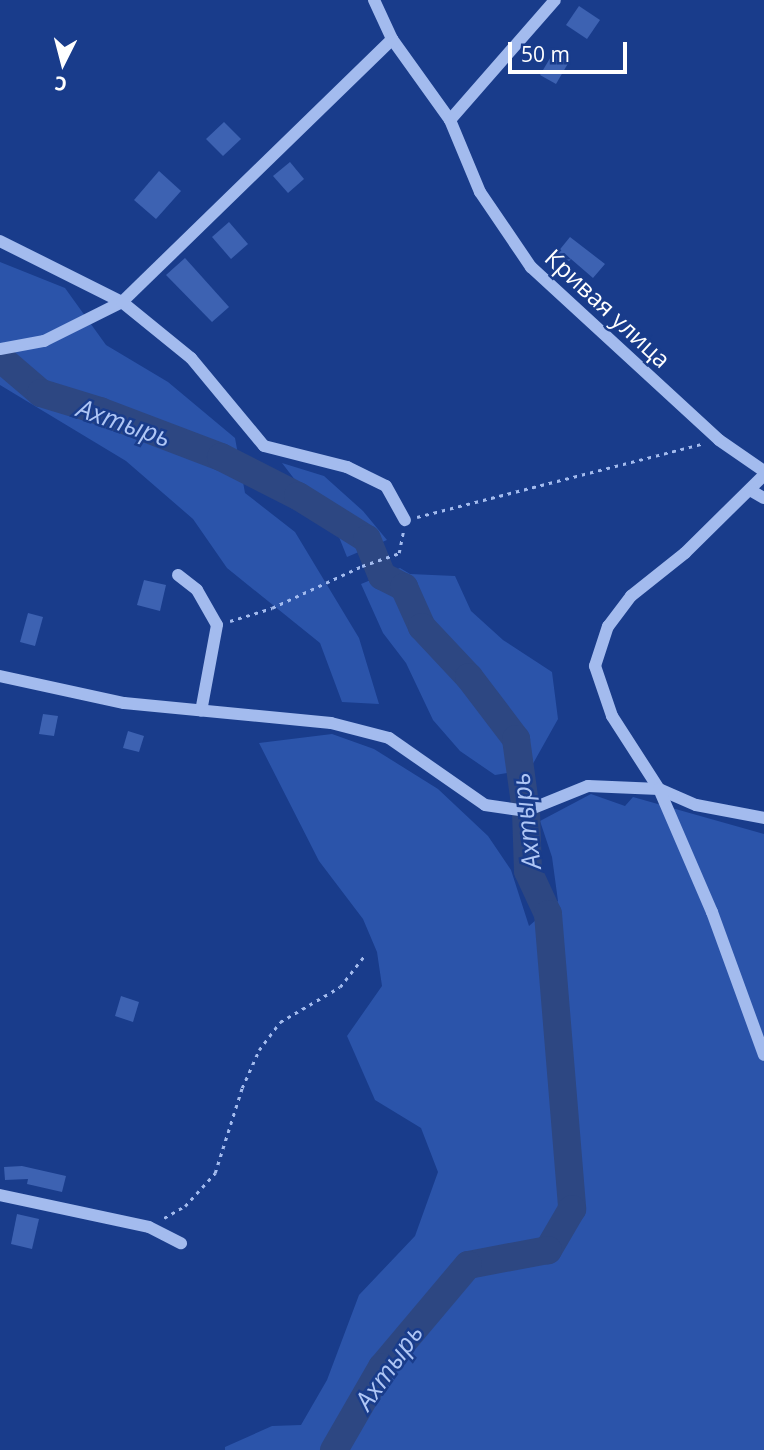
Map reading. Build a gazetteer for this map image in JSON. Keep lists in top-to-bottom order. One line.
{"streets":{"street":["Кривая улица"]},"water":["Ахтырь"],"scale_bar":"50 m","north":"bottom"}
